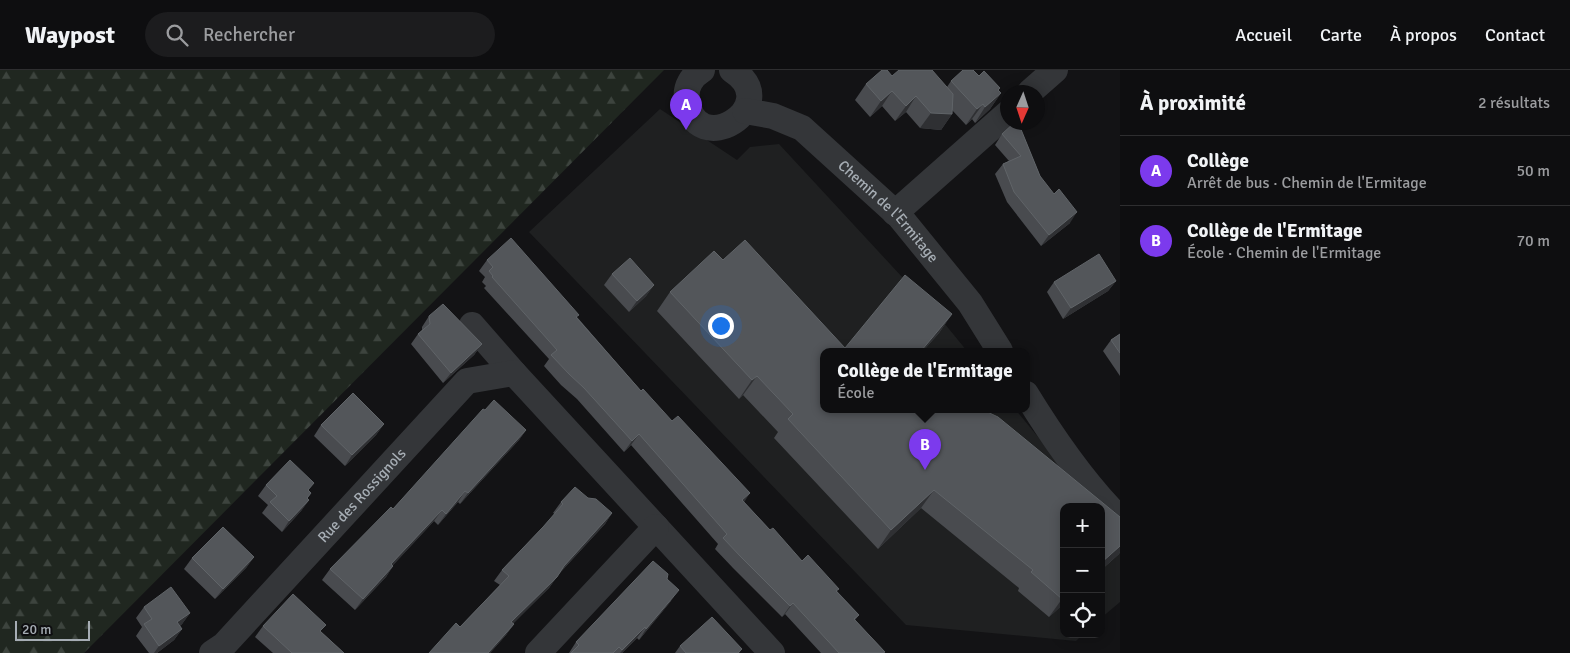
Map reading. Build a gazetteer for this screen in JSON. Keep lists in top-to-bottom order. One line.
{"streets":{"street":["Chemin de l'Ermitage","Rue des Rossignols"]},"scale_bar":"20 m","north":"bottom","page":{"header":"Waypost","search":"Rechercher","nav":["Accueil","Carte","À propos","Contact"],"heading":["À proximité","2 résultats"],"pins":["A","B"],"list":[{"mark":"A","name":"Collège","note":"Arrêt de bus · Chemin de l'Ermitage","value":"50 m"},{"mark":"B","name":"Collège de l'Ermitage","note":"École · Chemin de l'Ermitage","value":"70 m"}],"popup":["Collège de l'Ermitage","École"],"map_buttons":["+","−"],"scale":"20 m"}}
